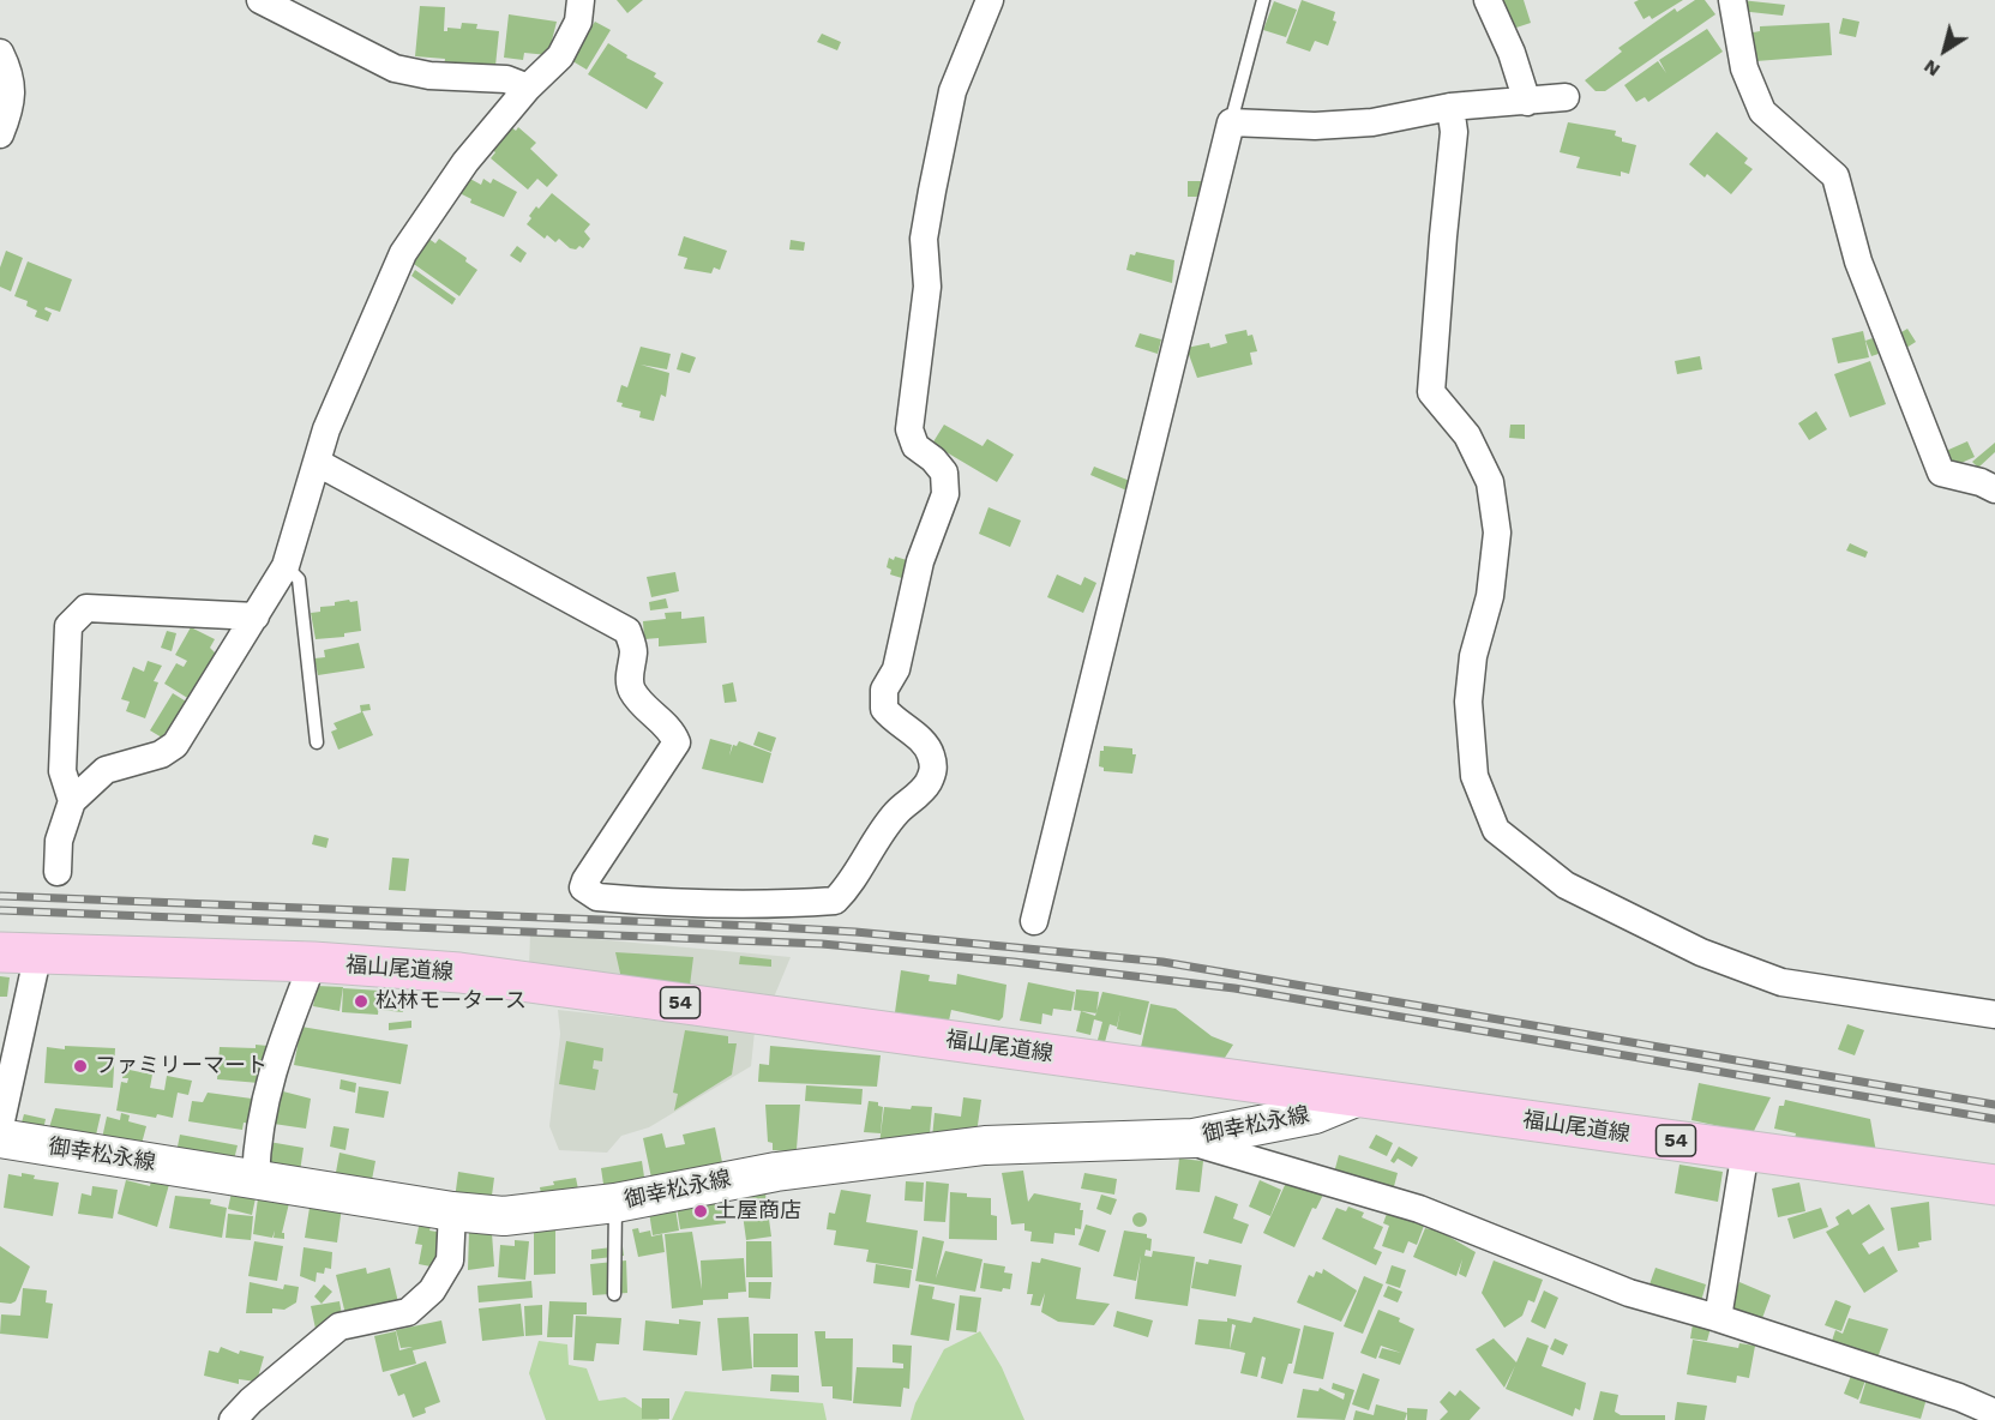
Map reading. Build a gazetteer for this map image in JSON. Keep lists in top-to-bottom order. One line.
{"streets":{"main road":["福山尾道線","54","御幸松永線"]},"crossings":[["福山尾道線","御幸松永線"]],"places":["松林モータース","ファミリーマート","土屋商店"],"north":"bottom left"}
